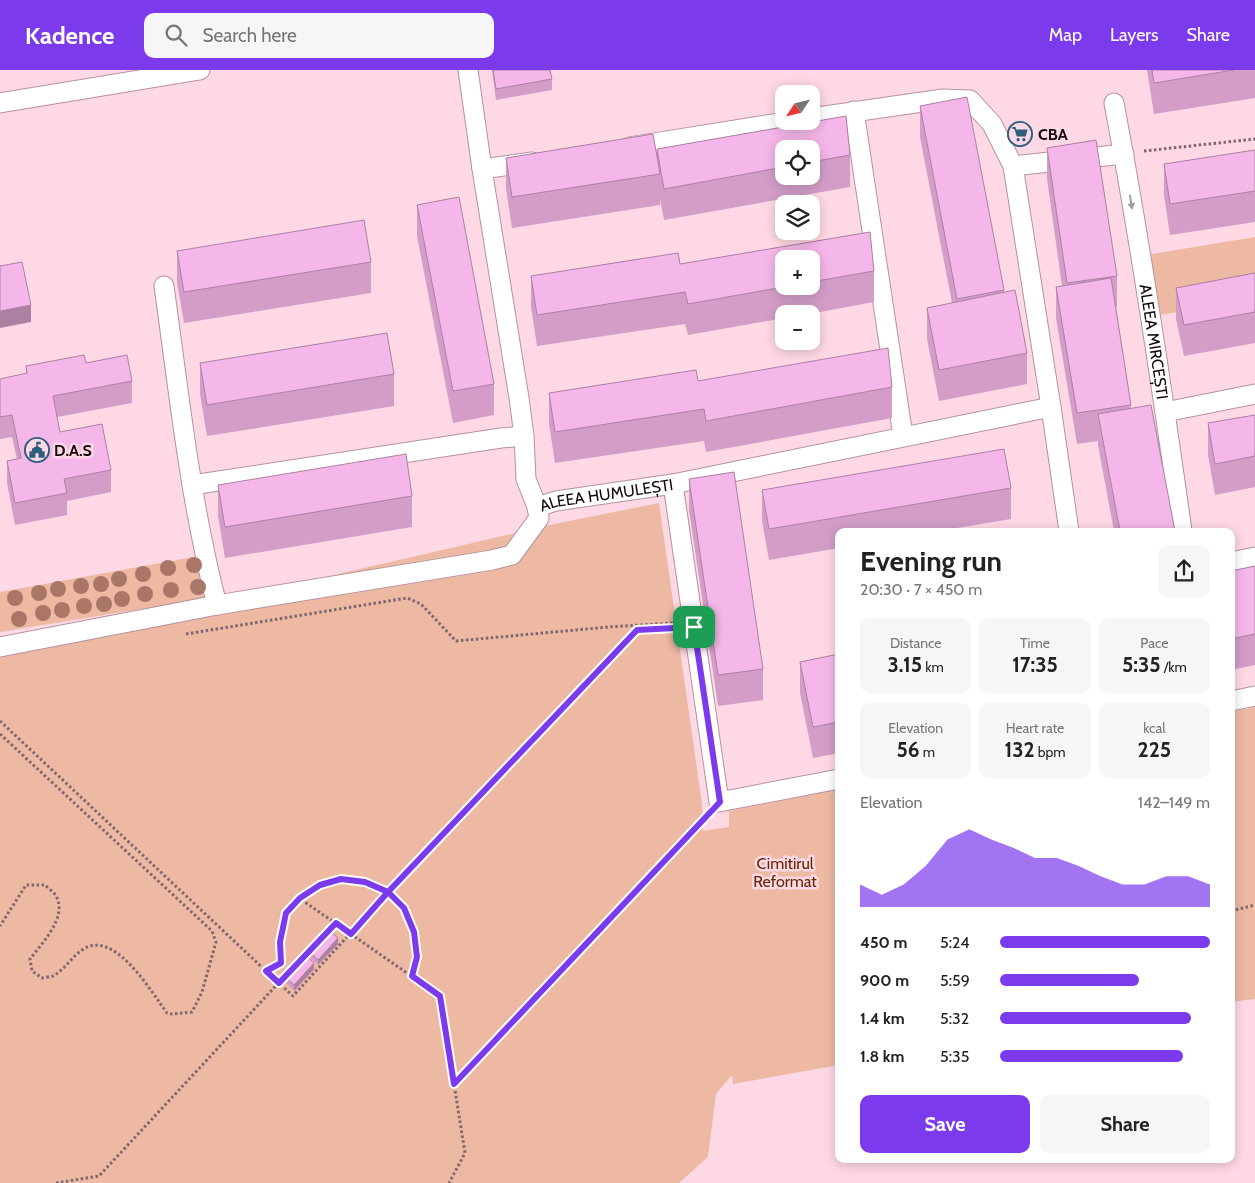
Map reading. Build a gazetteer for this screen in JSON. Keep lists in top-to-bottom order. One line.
{"streets":{"street":["ALEEA MIRCEȘTI","ALEEA HUMULEȘTI"]},"parks":["Cimitirul Reformat"],"places":{"supermarket":["CBA"],"public building":["D.A.S"]},"north":"bottom left","page":{"header":"Kadence","search":"Search here","nav":["Map","Layers","Share"],"map_buttons":["+","−"],"heading":["Evening run","20:30 · 7 × 450 m"],"stats":[["Distance","3.15 km"],["Time","17:35"],["Pace","5:35 /km"],["Elevation","56 m"],["Heart rate","132 bpm"],["kcal","225"]],"chart":["Elevation","142–149 m"],"list":[{"name":"450 m","note":"5:24"},{"name":"900 m","note":"5:59"},{"name":"1.4 km","note":"5:32"},{"name":"1.8 km","note":"5:35"}],"buttons":["Save","Share"]}}
